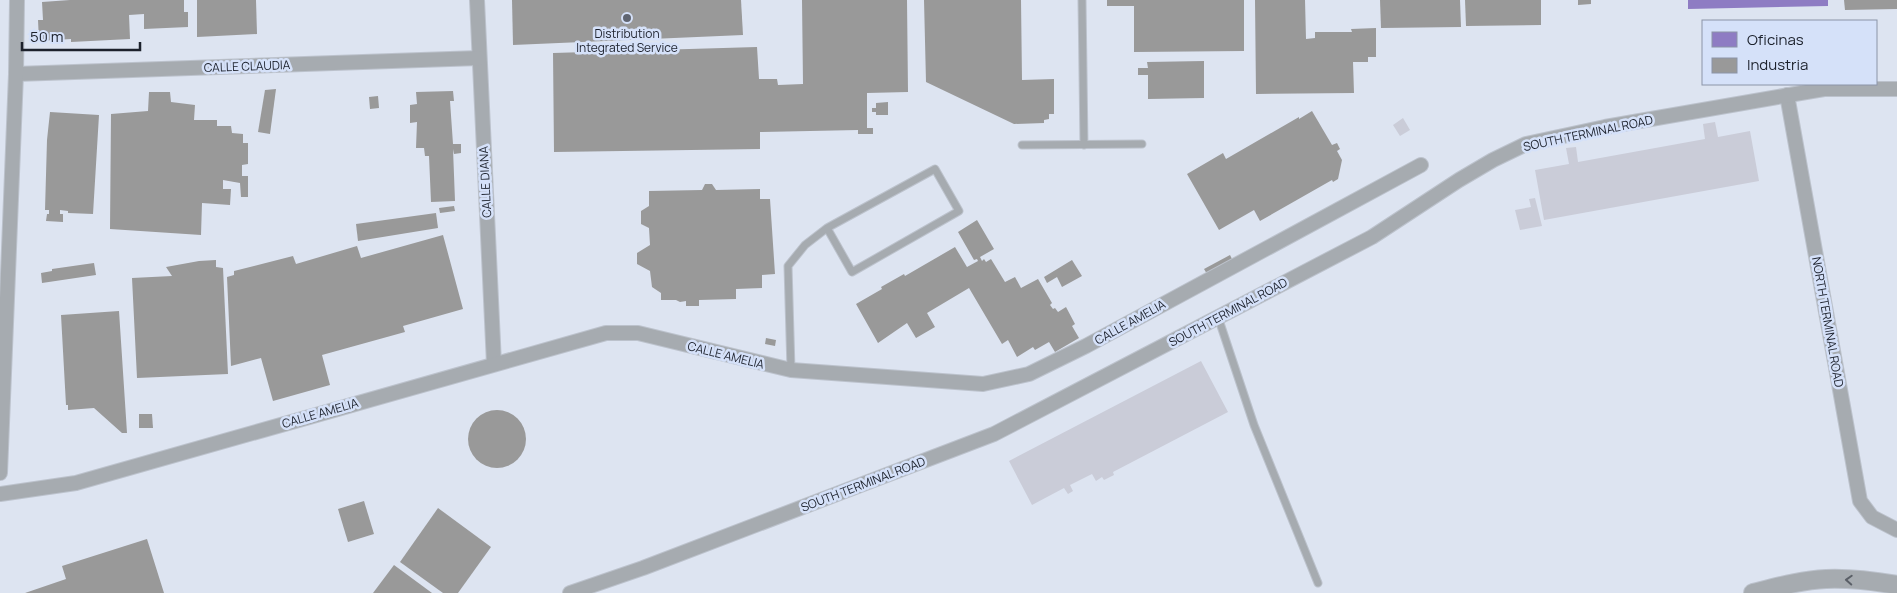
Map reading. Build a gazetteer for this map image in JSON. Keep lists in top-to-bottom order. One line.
{"streets":{"street":["CALLE CLAUDIA","SOUTH TERMINAL ROAD","CALLE DIANA","CALLE AMELIA","NORTH TERMINAL ROAD"]},"crossings":[["CALLE CLAUDIA","CALLE DIANA"],["SOUTH TERMINAL ROAD","NORTH TERMINAL ROAD"],["CALLE DIANA","CALLE AMELIA"]],"places":["Distribution Integrated Service"],"legend":["Oficinas","Industria"],"scale_bar":"50 m"}
